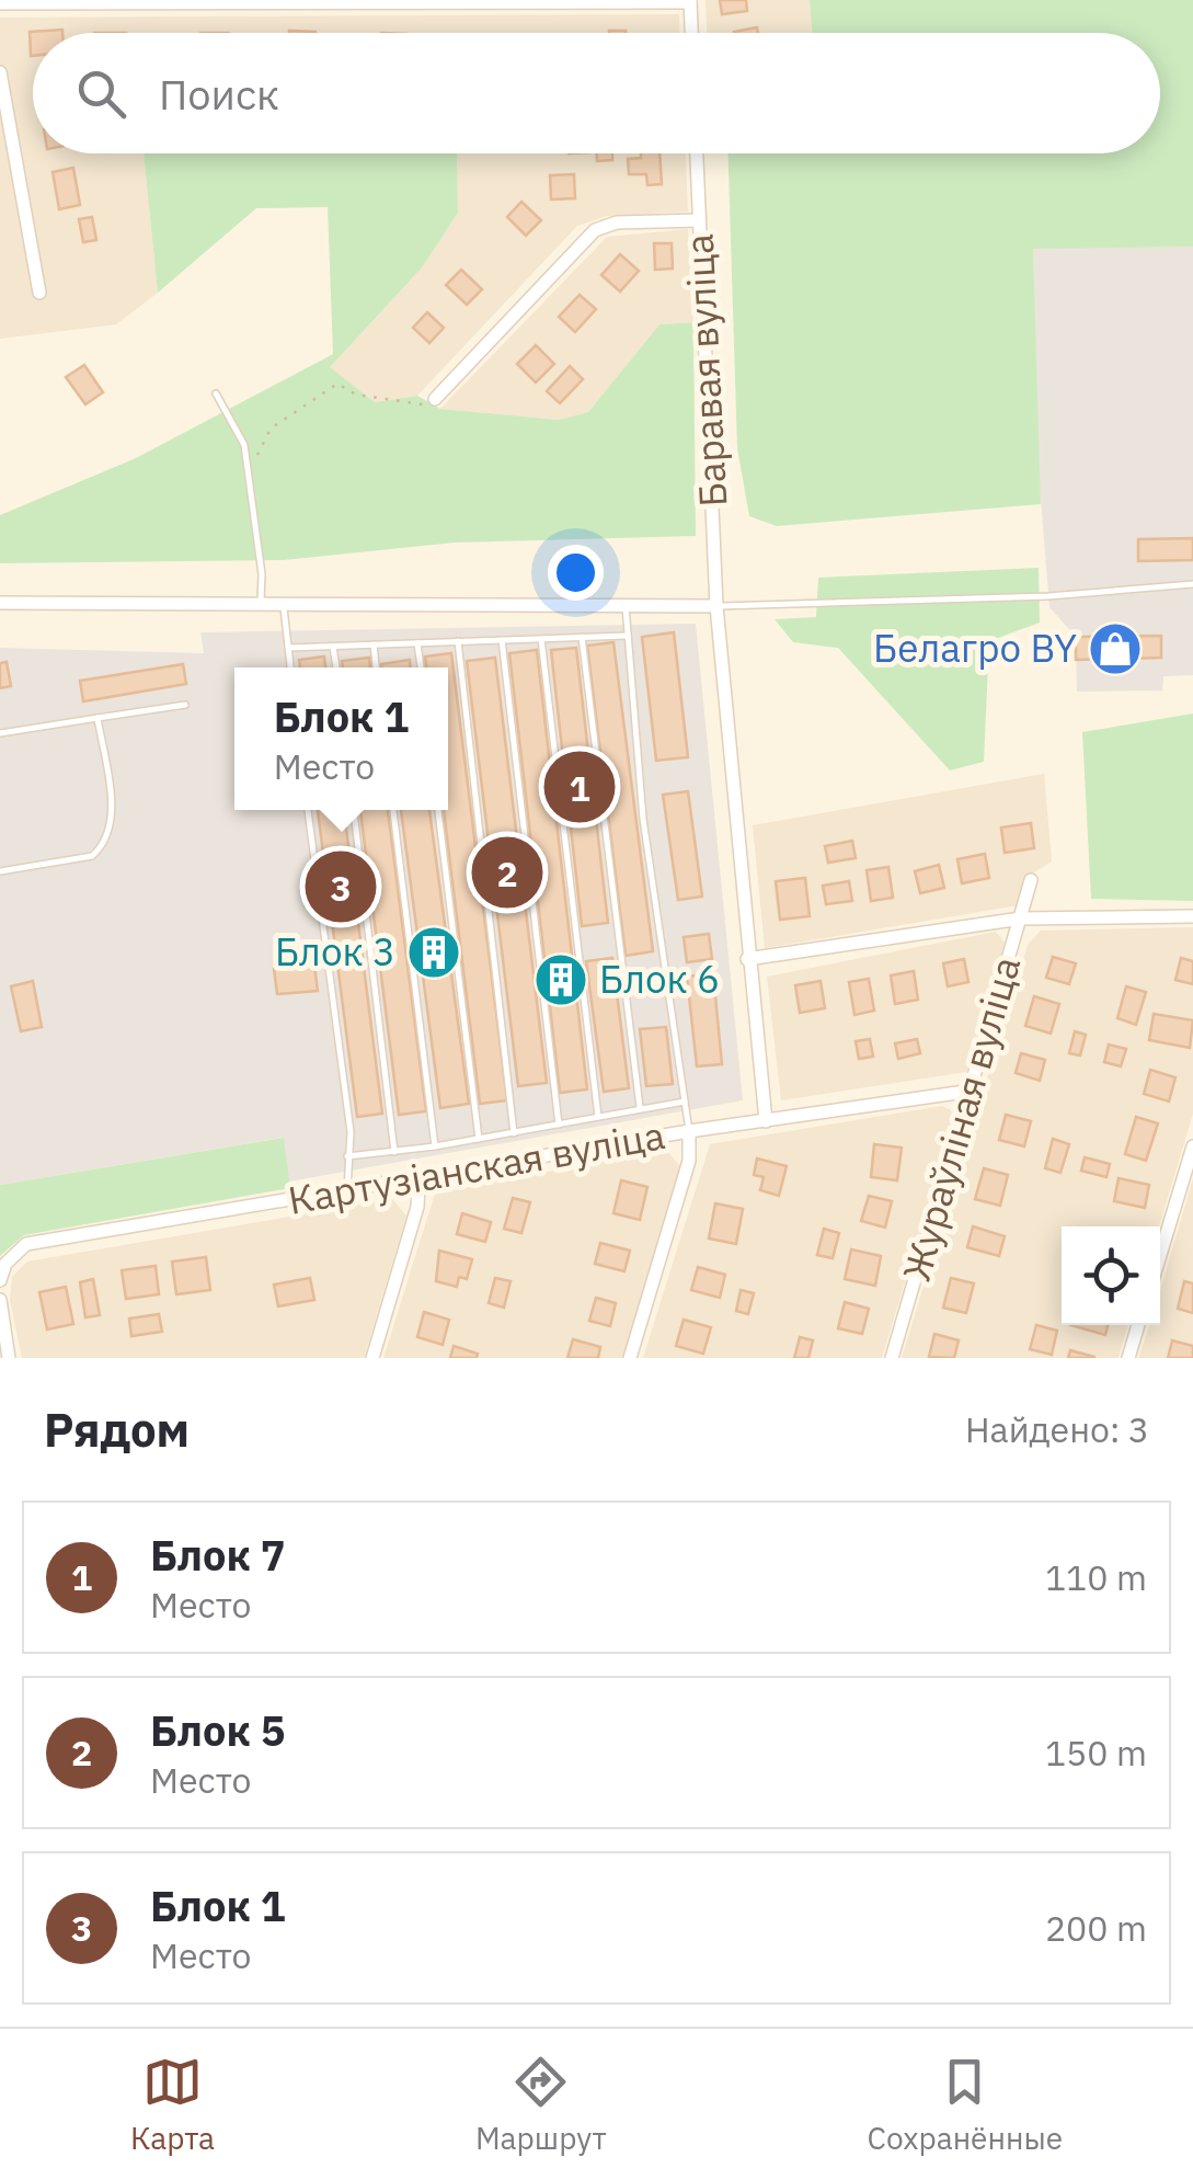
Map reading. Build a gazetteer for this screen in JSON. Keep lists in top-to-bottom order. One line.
{"streets":{"street":["Баравая вуліца","Жураўліная вуліца","Картузіанская вуліца"]},"crossings":[["Баравая вуліца","Картузіанская вуліца"],["Жураўліная вуліца","Картузіанская вуліца"]],"places":{"shop":["Белагро BY"],"building":["Блок 3","Блок 6"]},"page":{"search":"Поиск","popup":["Блок 1","Место"],"pins":["1","2","3"],"heading":["Рядом","Найдено: 3"],"list":[{"mark":"1","name":"Блок 7","note":"Место","value":"110 m"},{"mark":"2","name":"Блок 5","note":"Место","value":"150 m"},{"mark":"3","name":"Блок 1","note":"Место","value":"200 m"}],"nav":["Карта","Маршрут","Сохранённые"]}}
